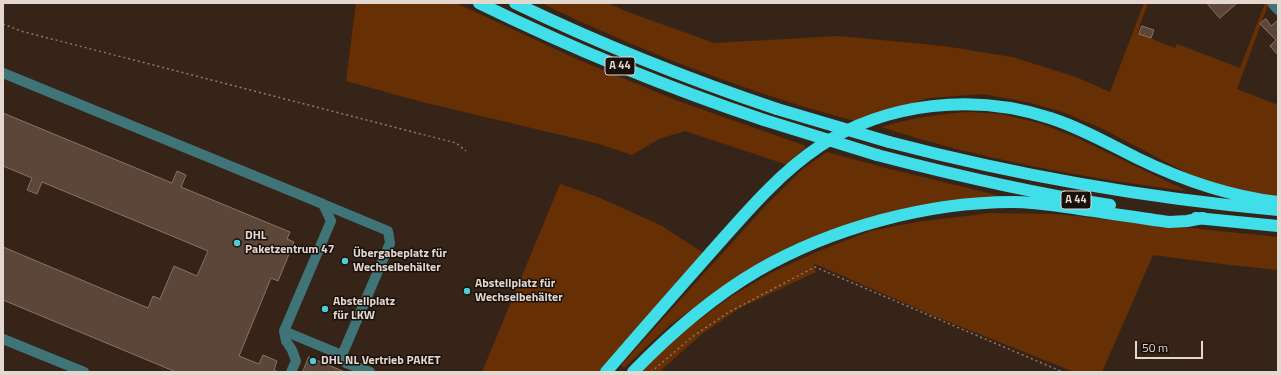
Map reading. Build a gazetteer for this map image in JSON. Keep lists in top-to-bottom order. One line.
{"streets":{"highway":["A 44"]},"places":["DHL Paketzentrum 47","Übergabeplatz für Wechselbehälter","Abstellplatz für Wechselbehälter","Abstellplatz für LKW","DHL NL Vertrieb PAKET"],"scale_bar":"50 m"}
